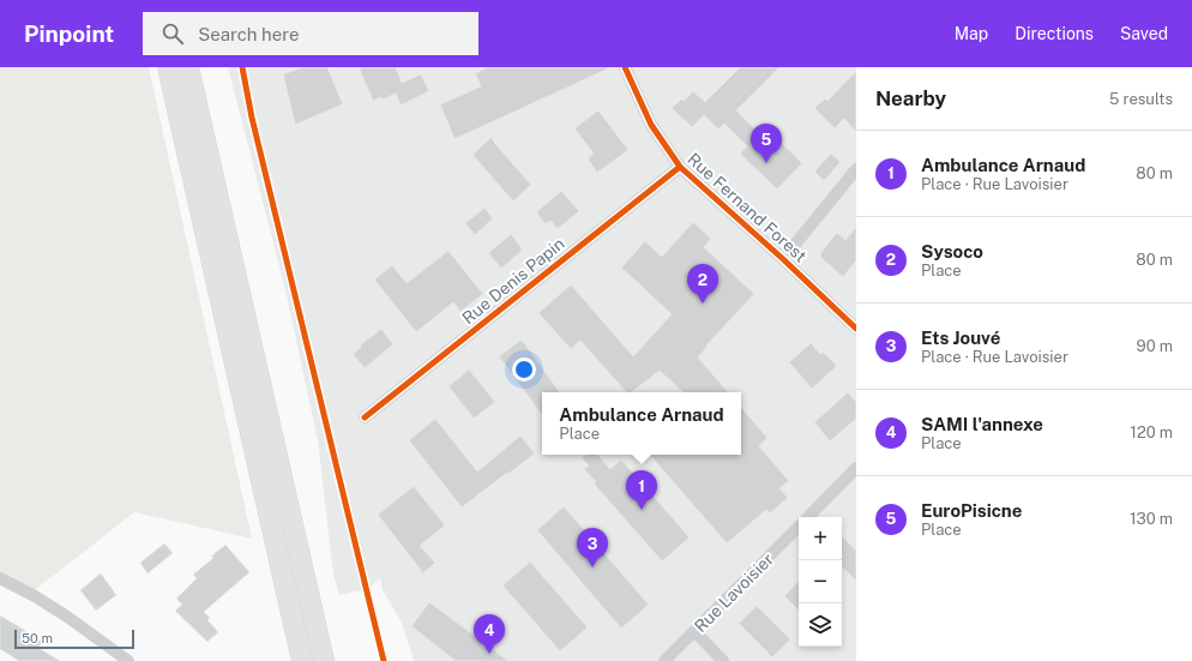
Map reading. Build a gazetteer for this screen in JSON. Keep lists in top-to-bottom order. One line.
{"streets":{"street":["Rue Fernand Forest","Rue Denis Papin","Rue Lavoisier"]},"crossings":[["Rue Fernand Forest","Rue Denis Papin"]],"scale_bar":"50 m","page":{"header":"Pinpoint","search":"Search here","nav":["Map","Directions","Saved"],"heading":["Nearby","5 results"],"pins":["5","2","1","3","4"],"list":[{"mark":"1","name":"Ambulance Arnaud","note":"Place · Rue Lavoisier","value":"80 m"},{"mark":"2","name":"Sysoco","note":"Place","value":"80 m"},{"mark":"3","name":"Ets Jouvé","note":"Place · Rue Lavoisier","value":"90 m"},{"mark":"4","name":"SAMI l'annexe","note":"Place","value":"120 m"},{"mark":"5","name":"EuroPisicne","note":"Place","value":"130 m"}],"popup":["Ambulance Arnaud","Place"],"map_buttons":["+","−"],"scale":"50 m"}}
